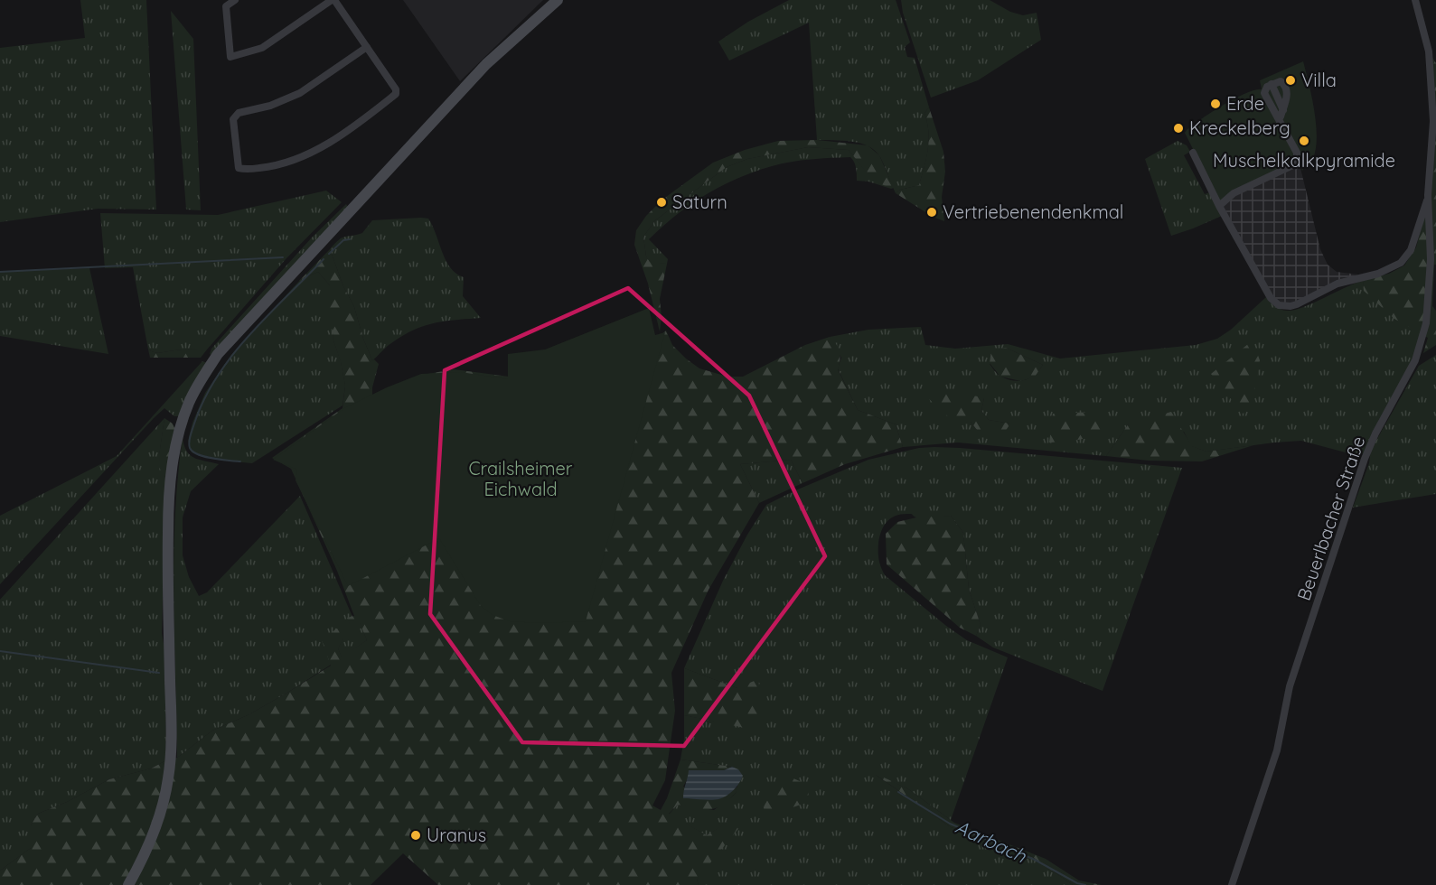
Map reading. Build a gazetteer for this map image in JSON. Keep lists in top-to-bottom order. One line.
{"streets":{"street":["Beuerlbacher Straße"]},"water":["Aarbach"],"parks":["Crailsheimer Eichwald"],"places":["Villa","Erde","Kreckelberg","Muschelkalkpyramide","Saturn","Vertriebenendenkmal","Uranus"]}
